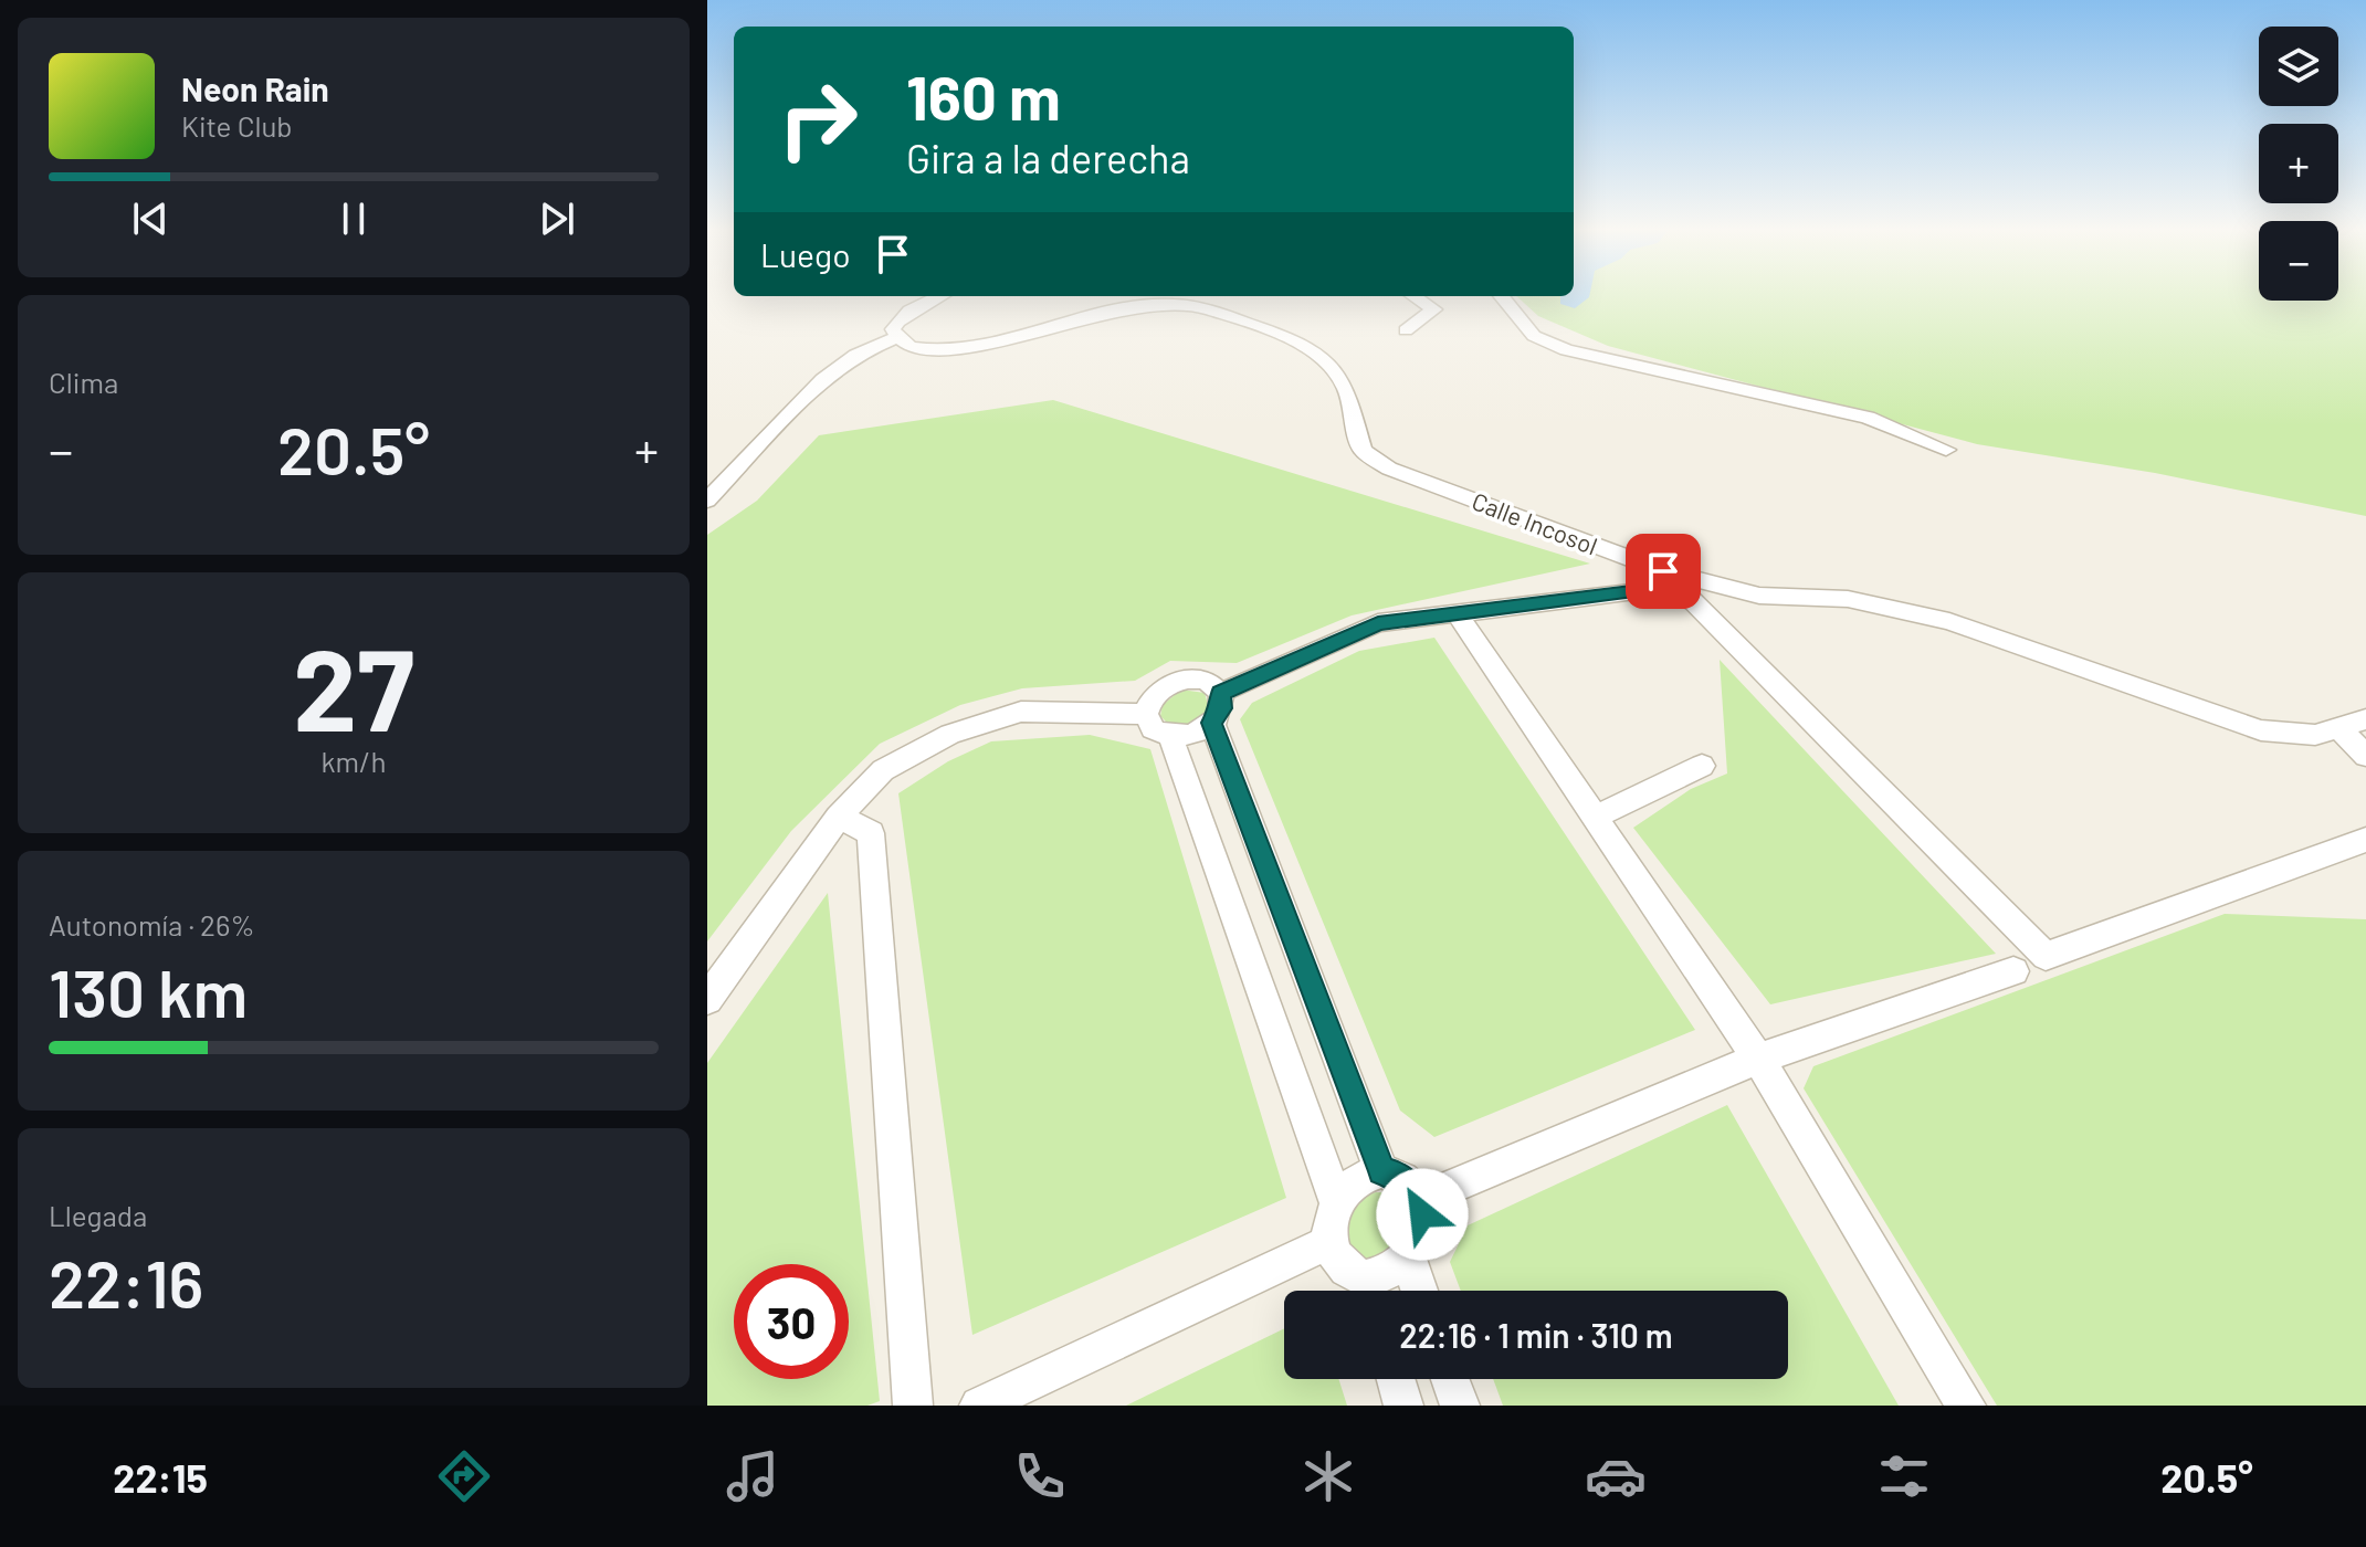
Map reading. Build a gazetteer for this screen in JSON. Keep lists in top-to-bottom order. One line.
{"streets":{"street":["Calle Incosol"]},"page":{"map_buttons":["+","−"],"turn":["160 m","Gira a la derecha"],"song":["Neon Rain","Kite Club"],"then":"Luego","tile":["Clima",["27","km/h"],["Autonomía · 26%","130 km"],["Llegada","22:16"]],"heat":["−","20.5°","+"],"limit":"30","trip":"22:16 · 1 min · 310 m","tabs":["22:15","20.5°"]}}
